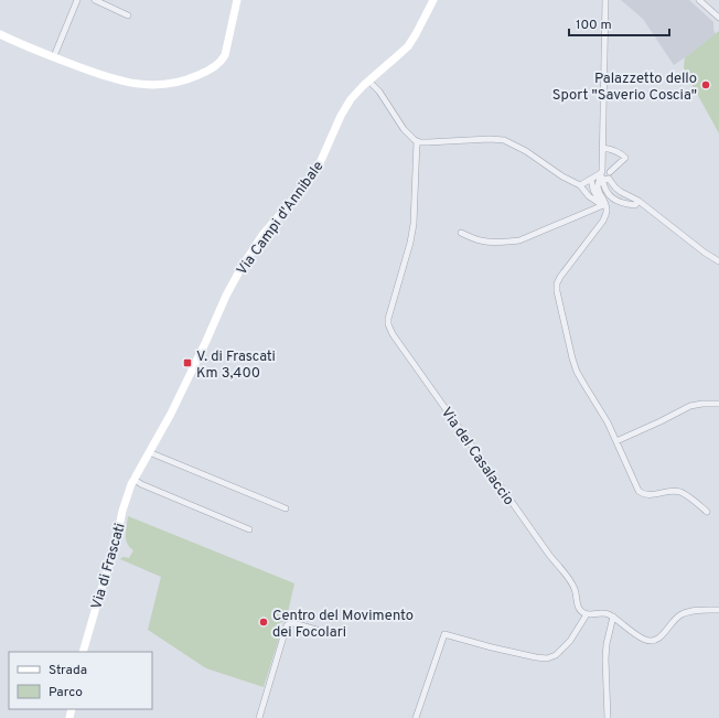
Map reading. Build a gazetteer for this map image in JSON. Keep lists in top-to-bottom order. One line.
{"streets":{"main road":["Via Campi d'Annibale","Via di Frascati"],"street":["Via del Casalaccio"]},"crossings":[["Via Campi d'Annibale","Via di Frascati"]],"places":{"other":["Palazzetto dello Sport \"Saverio Coscia\"","Centro del Movimento dei Focolari"],"transit":["V. di Frascati Km 3,400"]},"legend":["Strada","Parco"],"scale_bar":"100 m"}
